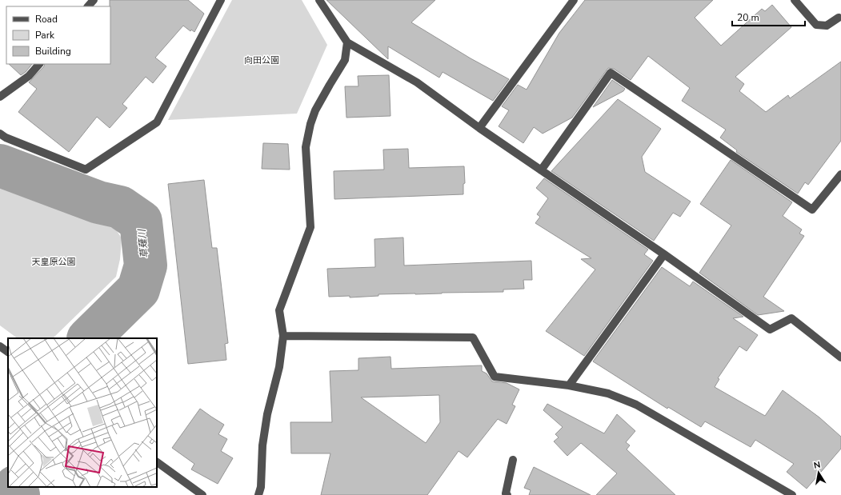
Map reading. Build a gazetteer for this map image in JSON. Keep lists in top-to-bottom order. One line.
{"water":["草薙川"],"parks":["向田公園","天皇原公園"],"legend":["Road","Park","Building"],"scale_bar":"20 m","north":"top"}
